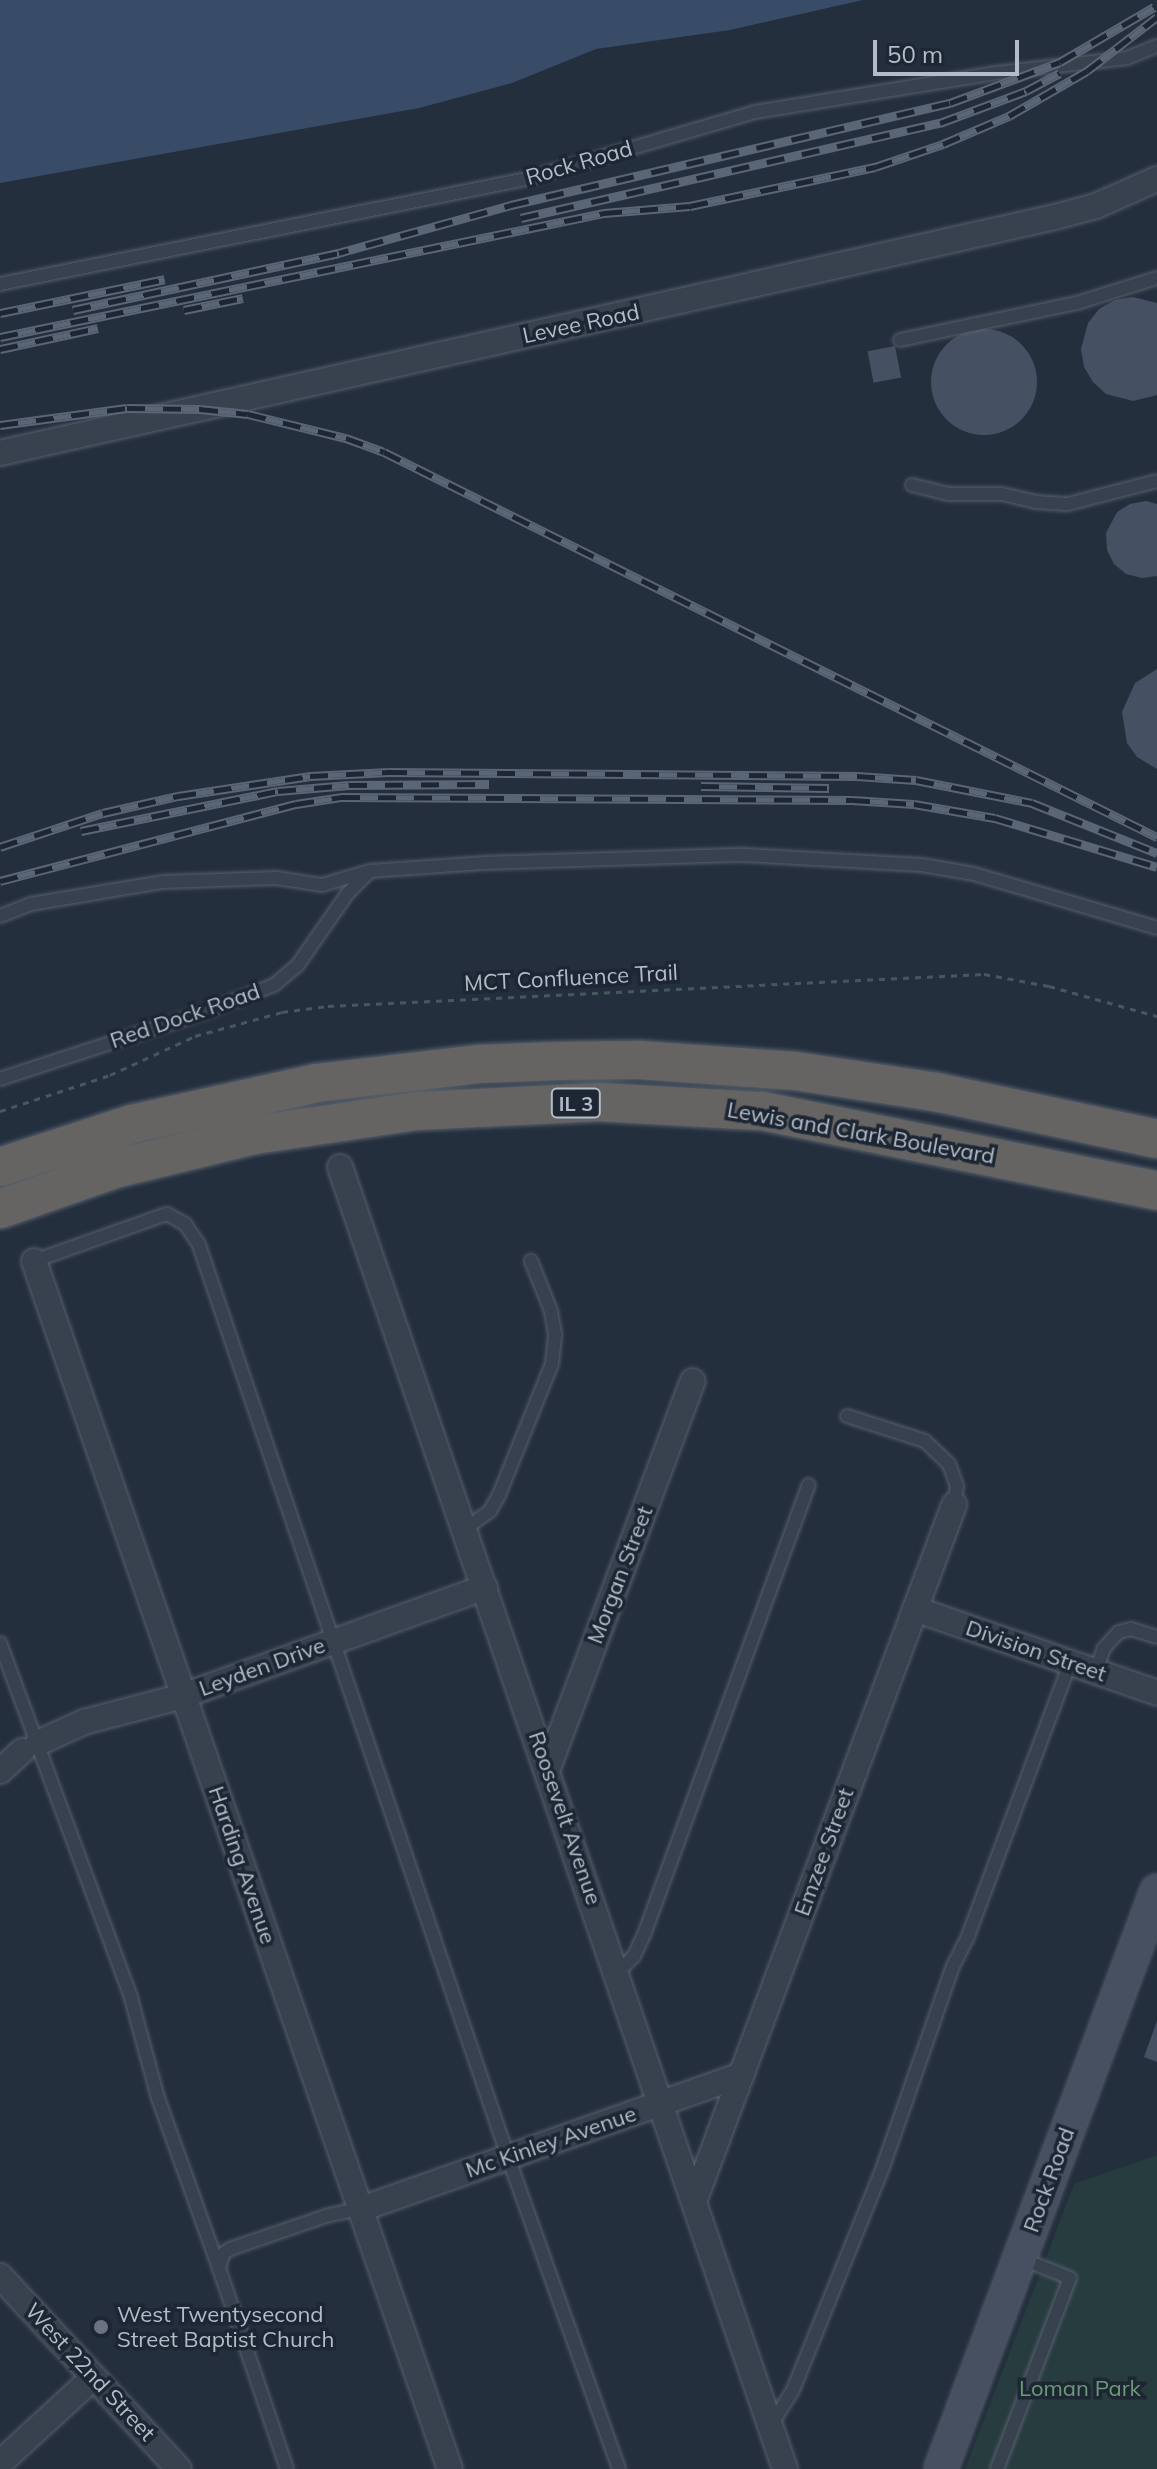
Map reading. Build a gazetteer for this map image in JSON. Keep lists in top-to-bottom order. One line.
{"streets":{"highway":["IL 3","Lewis and Clark Boulevard"],"main road":["Rock Road"],"street":["Levee Road","Morgan Street","Division Street","Leyden Drive","Roosevelt Avenue","Emzee Street","Harding Avenue","Mc Kinley Avenue","West 22nd Street"],"lane":["Red Dock Road"],"path":["MCT Confluence Trail"]},"crossings":[["Morgan Street","Roosevelt Avenue"],["Division Street","Emzee Street"],["Leyden Drive","Roosevelt Avenue"],["Leyden Drive","Harding Avenue"],["Roosevelt Avenue","Emzee Street"],["Roosevelt Avenue","Mc Kinley Avenue"],["Emzee Street","Mc Kinley Avenue"],["Harding Avenue","Mc Kinley Avenue"]],"parks":["Loman Park"],"places":["West Twentysecond Street Baptist Church"],"scale_bar":"50 m"}
